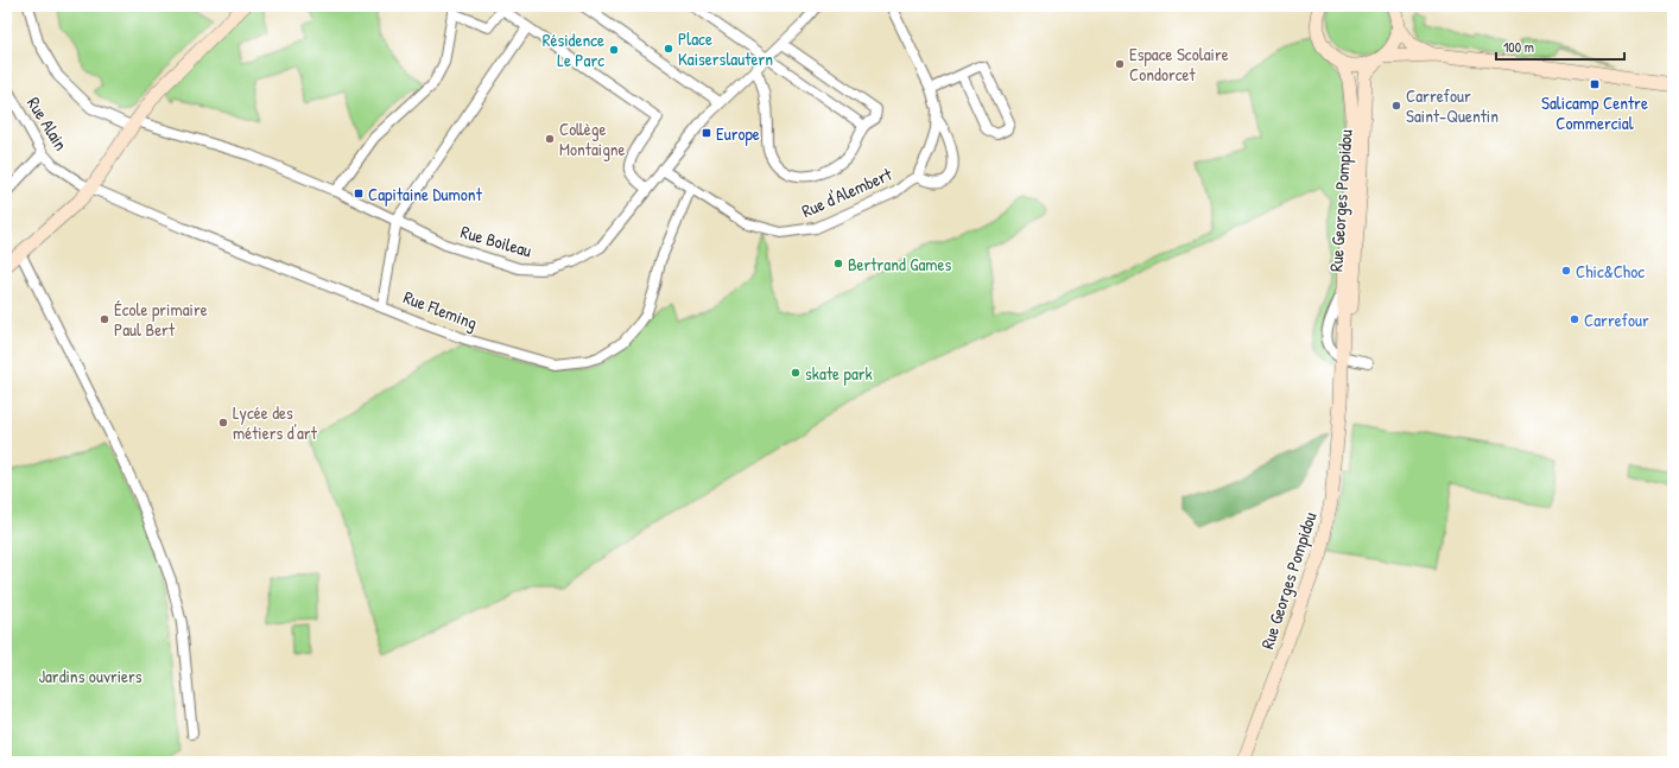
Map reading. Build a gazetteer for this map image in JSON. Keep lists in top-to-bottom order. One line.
{"streets":{"main road":["Rue Georges Pompidou"],"street":["Rue Alain","Rue d'Alembert","Rue Boileau","Rue Fleming"]},"crossings":[["Rue Alain","Rue Fleming"],["Rue d'Alembert","Rue Boileau"],["Rue d'Alembert","Rue Fleming"]],"parks":["Jardins ouvriers"],"places":{"other":["Place Kaiserslautern","Résidence Le Parc","Espace Scolaire Condorcet","Carrefour Saint-Quentin","Collège Montaigne","Bertrand Games","Chic&Choc","École primaire Paul Bert","Carrefour","skate park","Lycée des métiers d'art"],"transit":["Salicamp Centre Commercial","Europe","Capitaine Dumont"]},"scale_bar":"100 m"}
